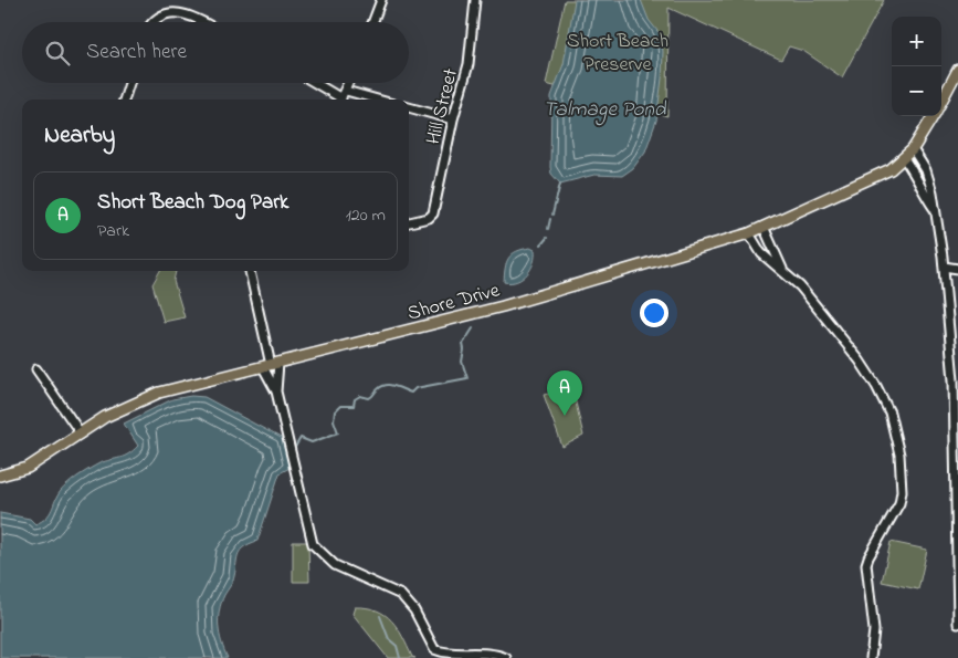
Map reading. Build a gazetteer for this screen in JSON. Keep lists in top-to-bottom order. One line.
{"streets":{"main road":["Shore Drive"],"street":["Hill Street"]},"water":["Talmage Pond"],"parks":["Short Beach Preserve"],"page":{"map_buttons":["+","−"],"search":"Search here","heading":"Nearby","list":[{"mark":"A","name":"Short Beach Dog Park","note":"Park","value":"120 m"}],"pins":"A"}}
